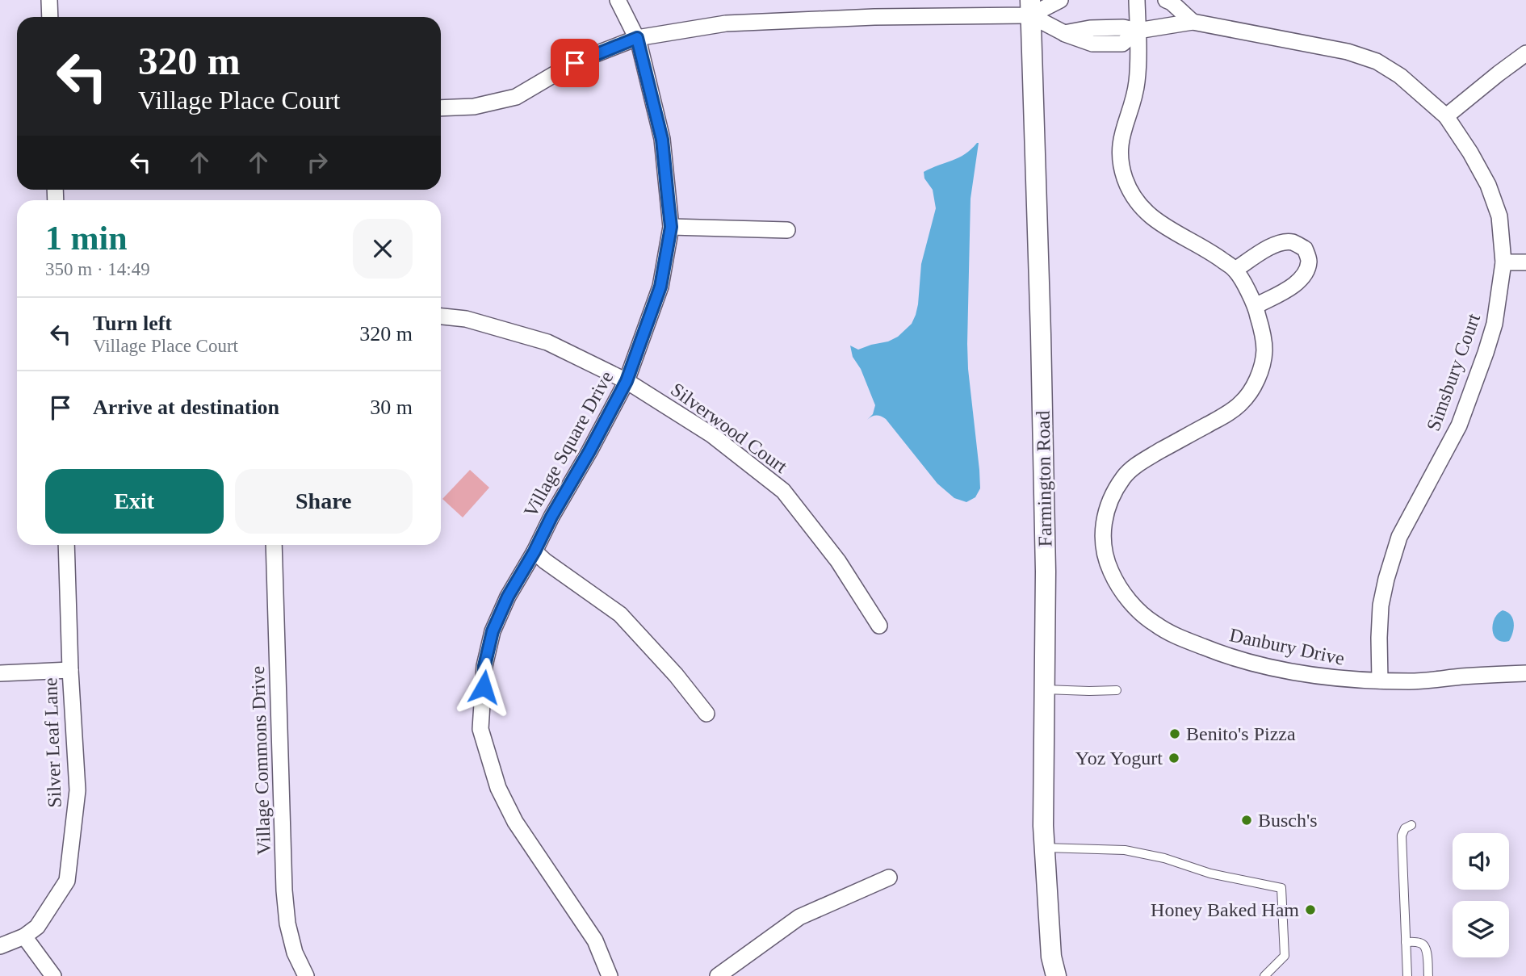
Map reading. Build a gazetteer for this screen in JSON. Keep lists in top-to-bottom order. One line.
{"streets":{"street":["Simsbury Court","Silverwood Court","Village Square Drive","Farmington Road","Danbury Drive","Silver Leaf Lane","Village Commons Drive"]},"crossings":[["Simsbury Court","Farmington Road"],["Simsbury Court","Danbury Drive"],["Silverwood Court","Village Square Drive"]],"places":["Benito's Pizza","Yoz Yogurt","Busch's","Honey Baked Ham"],"page":{"turn":["320 m","Village Place Court"],"heading":["1 min","350 m · 14:49"],"list":[{"name":"Turn left","note":"Village Place Court","value":"320 m"},{"name":"Arrive at destination","value":"30 m"}],"buttons":["Exit","Share"]}}
